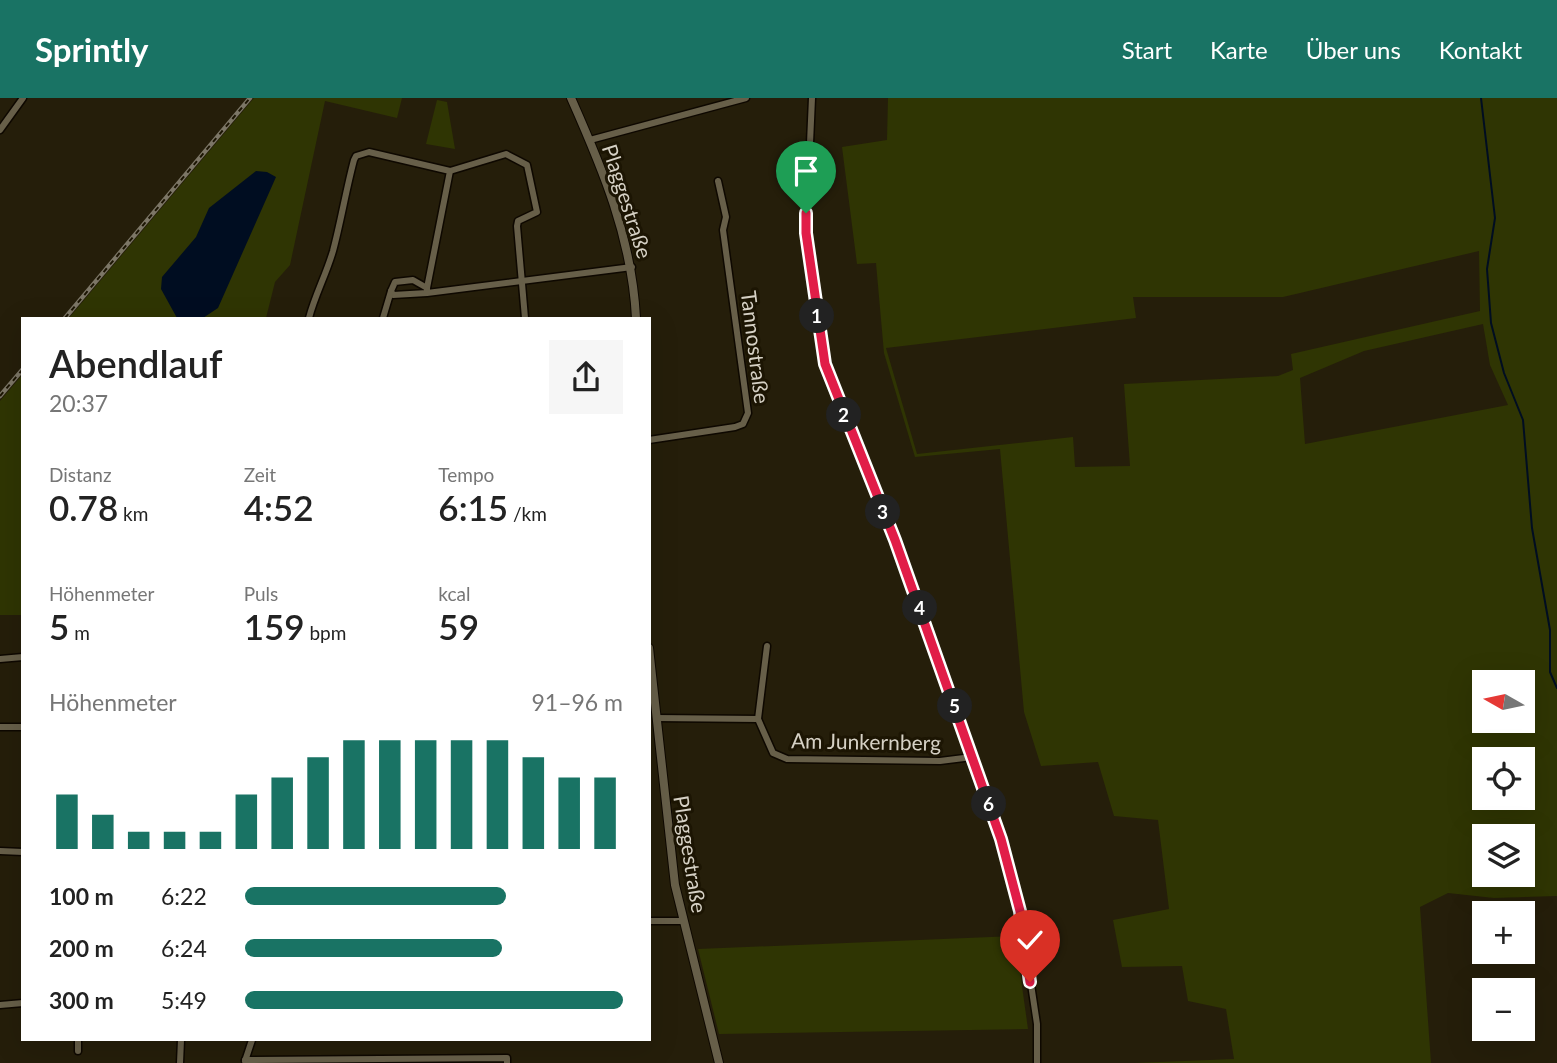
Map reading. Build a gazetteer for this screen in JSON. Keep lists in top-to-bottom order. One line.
{"streets":{"street":["Plaggestraße","Tannostraße","Am Junkernberg"]},"north":"left","page":{"header":"Sprintly","nav":["Start","Karte","Über uns","Kontakt"],"pins":["1","2","3","4","5","6"],"heading":["Abendlauf","20:37"],"stats":[["Distanz","0.78 km"],["Zeit","4:52"],["Tempo","6:15 /km"],["Höhenmeter","5 m"],["Puls","159 bpm"],["kcal","59"]],"map_buttons":["+","−"],"chart":["Höhenmeter","91–96 m"],"list":[{"name":"100 m","note":"6:22"},{"name":"200 m","note":"6:24"},{"name":"300 m","note":"5:49"}]}}
